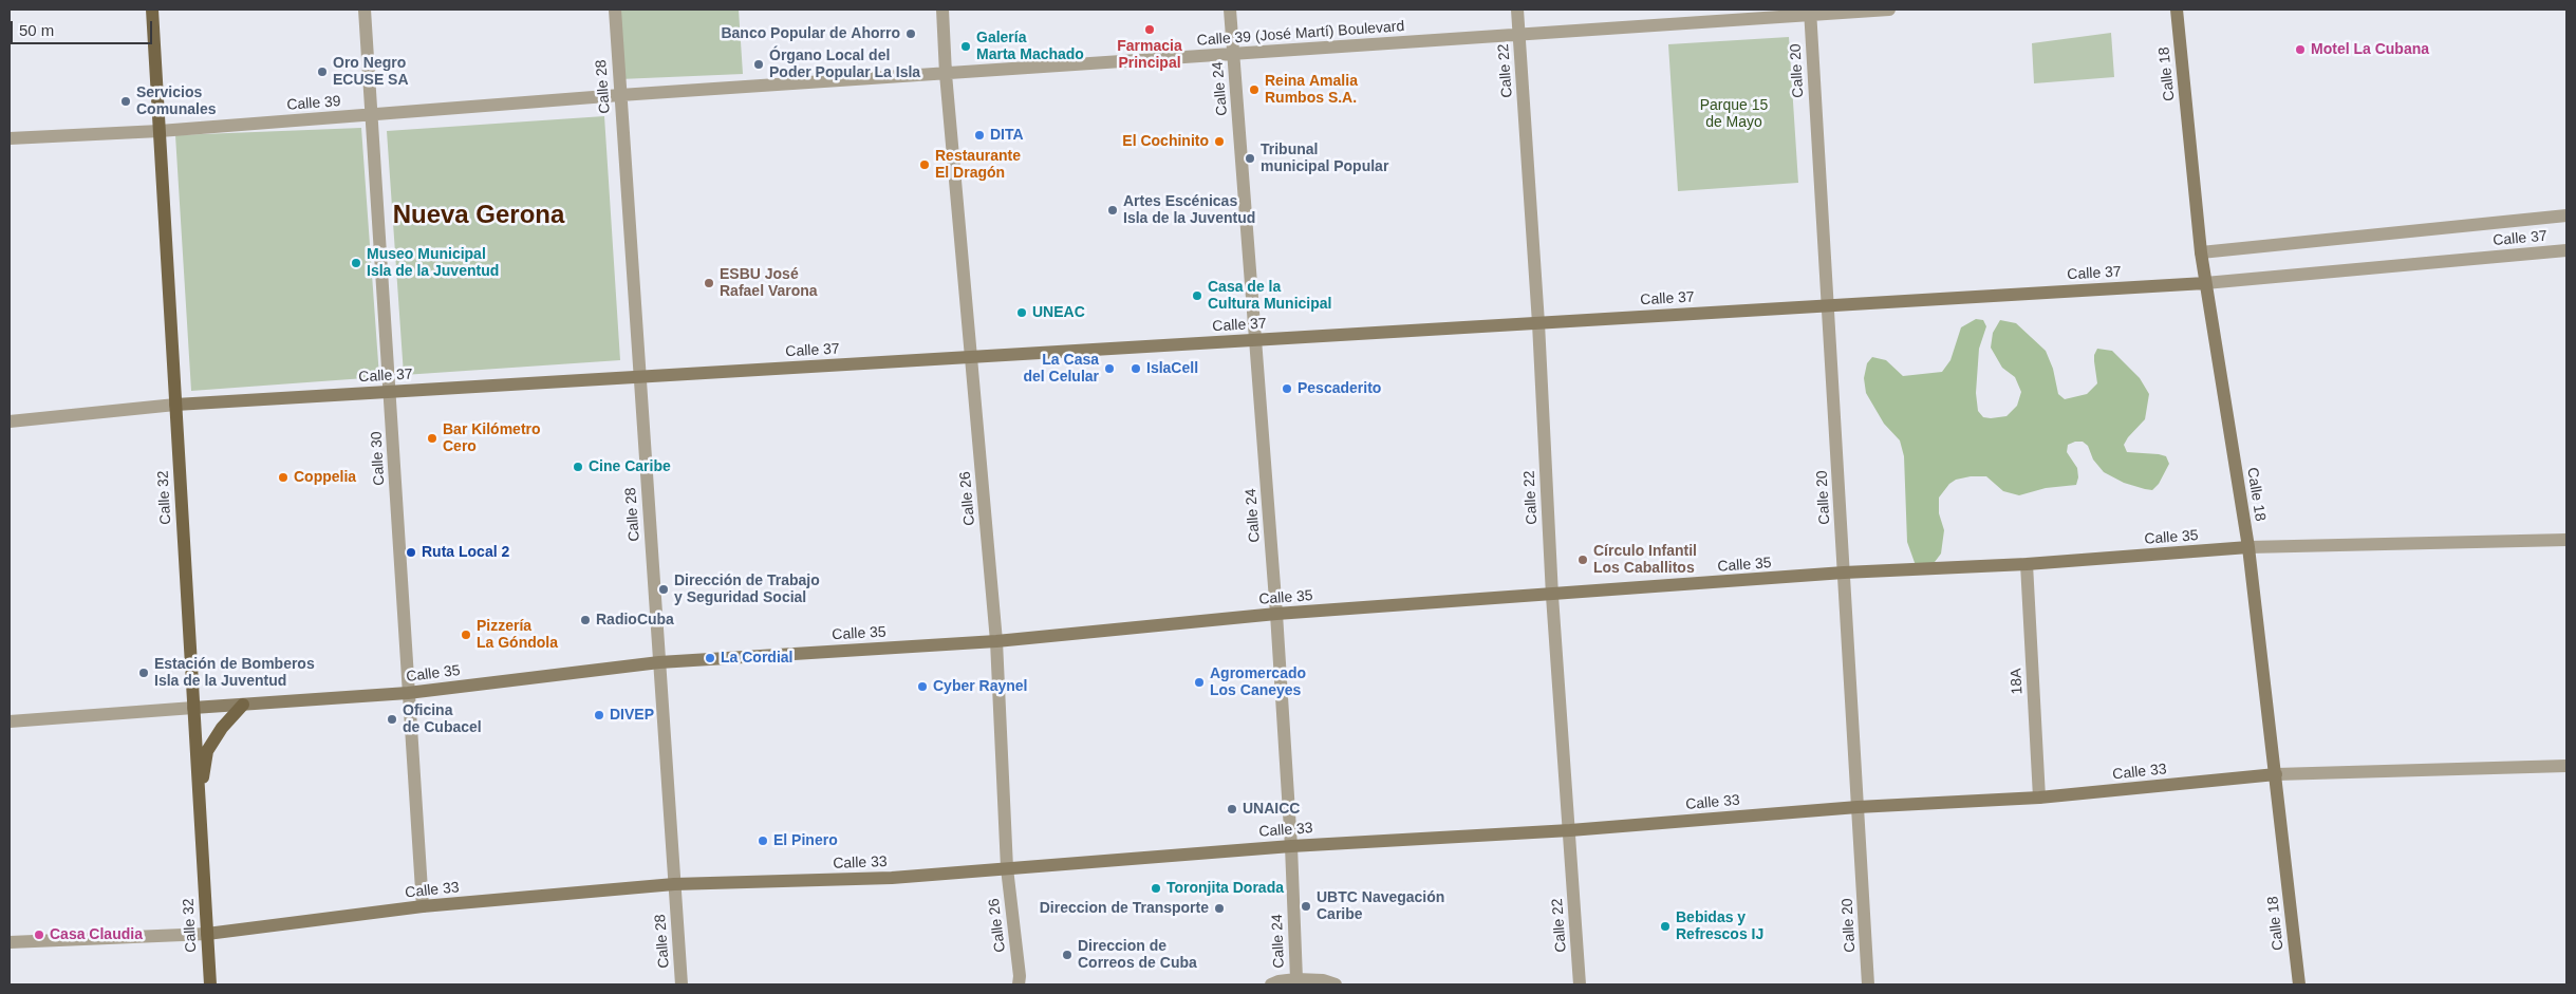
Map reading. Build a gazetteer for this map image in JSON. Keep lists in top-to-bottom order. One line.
{"streets":{"main road":["Calle 32"],"street":["Calle 39 (José Martí) Boulevard","Calle 22","Calle 20","Calle 18","Calle 28","Calle 24","Calle 39","Calle 37","Calle 30","Calle 26","Calle 35","18A","Calle 33"]},"crossings":[["Calle 39 (José Martí) Boulevard","Calle 22"],["Calle 39 (José Martí) Boulevard","Calle 20"],["Calle 39 (José Martí) Boulevard","Calle 28"],["Calle 39 (José Martí) Boulevard","Calle 24"],["Calle 39 (José Martí) Boulevard","Calle 39"],["Calle 39 (José Martí) Boulevard","Calle 26"],["Calle 22","Calle 37"],["Calle 22","Calle 35"],["Calle 22","Calle 33"],["Calle 20","Calle 37"],["Calle 20","Calle 35"],["Calle 20","Calle 33"],["Calle 18","Calle 37"],["Calle 18","Calle 35"],["Calle 18","Calle 33"],["Calle 28","Calle 39"],["Calle 28","Calle 37"],["Calle 28","Calle 35"],["Calle 28","Calle 33"],["Calle 24","Calle 37"],["Calle 24","Calle 35"],["Calle 24","Calle 33"],["Calle 39","Calle 30"],["Calle 39","Calle 32"],["Calle 37","Calle 30"],["Calle 37","Calle 32"],["Calle 37","Calle 26"],["Calle 30","Calle 35"],["Calle 30","Calle 33"],["Calle 32","Calle 35"],["Calle 32","Calle 33"],["Calle 26","Calle 35"],["Calle 26","Calle 33"],["Calle 35","18A"],["18A","Calle 33"]],"districts":["Nueva Gerona"],"parks":["Parque 15 de Mayo"],"places":["Farmacia Principal","Banco Popular de Ahorro","Galería Marta Machado","Motel La Cubana","Órgano Local del Poder Popular La Isla","Oro Negro ECUSE SA","Reina Amalia Rumbos S.A.","Servicios Comunales","DITA","El Cochinito","Tribunal municipal Popular","Restaurante El Dragón","Artes Escénicas Isla de la Juventud","Museo Municipal Isla de la Juventud","ESBU José Rafael Varona","Casa de la Cultura Municipal","UNEAC","La Casa del Celular","IslaCell","Pescaderito","Bar Kilómetro Cero","Cine Caribe","Coppelia","Ruta Local 2","Círculo Infantil Los Caballitos","Dirección de Trabajo y Seguridad Social","RadioCuba","Pizzería La Góndola","La Cordial","Estación de Bomberos Isla de la Juventud","Agromercado Los Caneyes","Cyber Raynel","DIVEP","Oficina de Cubacel","UNAICC","El Pinero","Toronjita Dorada","UBTC Navegación Caribe","Direccion de Transporte","Bebidas y Refrescos IJ","Casa Claudia","Direccion de Correos de Cuba"],"scale_bar":"50 m"}
